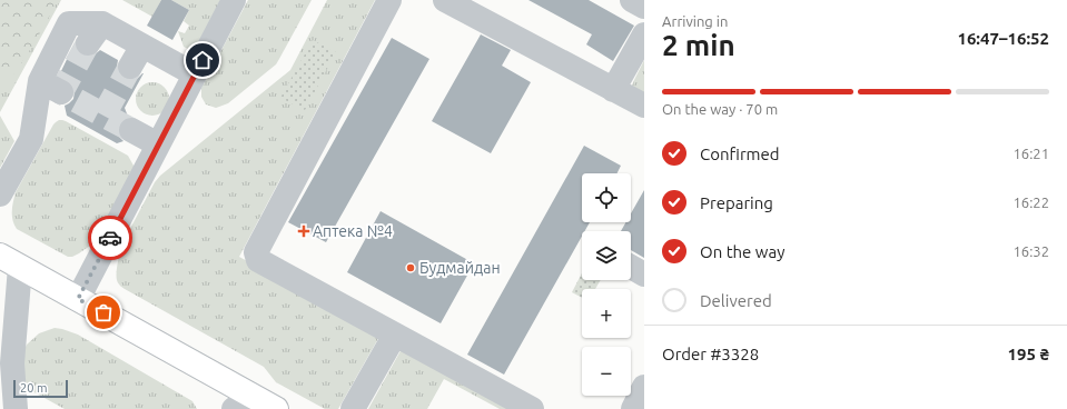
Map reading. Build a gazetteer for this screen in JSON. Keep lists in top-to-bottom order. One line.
{"places":{"health":["Аптека №4"],"other":["Будмайдан"]},"scale_bar":"20 m","page":{"heading":["2 min","Arriving in","16:47–16:52"],"panel":["Order #3328","195 ₴"],"bar":"On the way · 70 m","list":[["Confirmed","16:21"],["Preparing","16:22"],["On the way","16:32"],"Delivered"],"map_buttons":["+","−"],"scale":"20 m"}}
